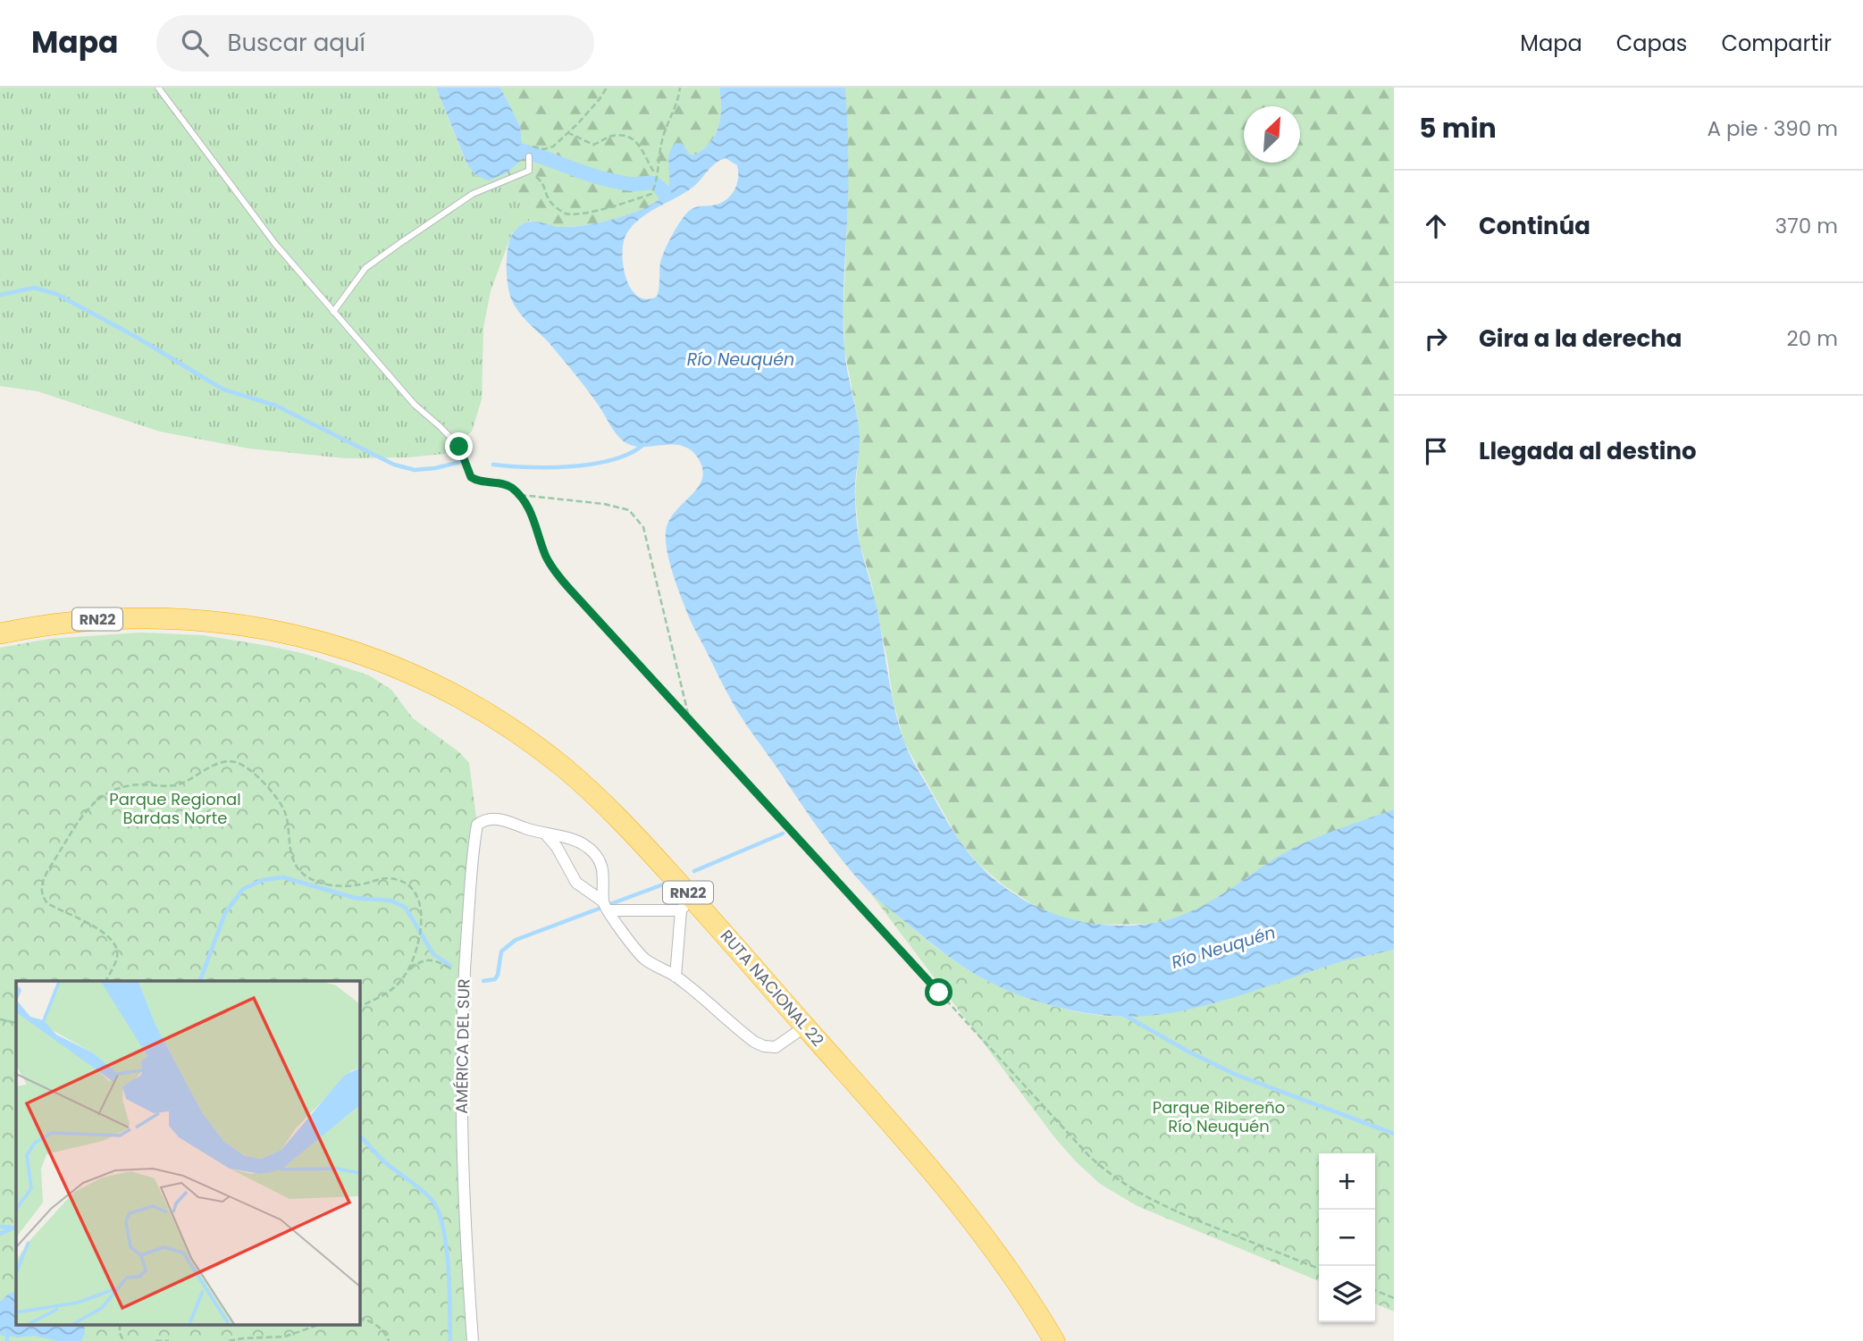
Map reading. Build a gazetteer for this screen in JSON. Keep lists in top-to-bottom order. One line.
{"streets":{"highway":["RN22","RUTA NACIONAL 22"],"street":["AMÉRICA DEL SUR"]},"water":["Río Neuquén"],"parks":["Parque Regional Bardas Norte","Parque Ribereño Río Neuquén"],"north":"top right","page":{"header":"Mapa","search":"Buscar aquí","nav":["Mapa","Capas","Compartir"],"heading":["5 min","A pie · 390 m"],"list":[["Continúa","370 m"],["Gira a la derecha","20 m"],"Llegada al destino"],"map_buttons":["+","−"]}}
